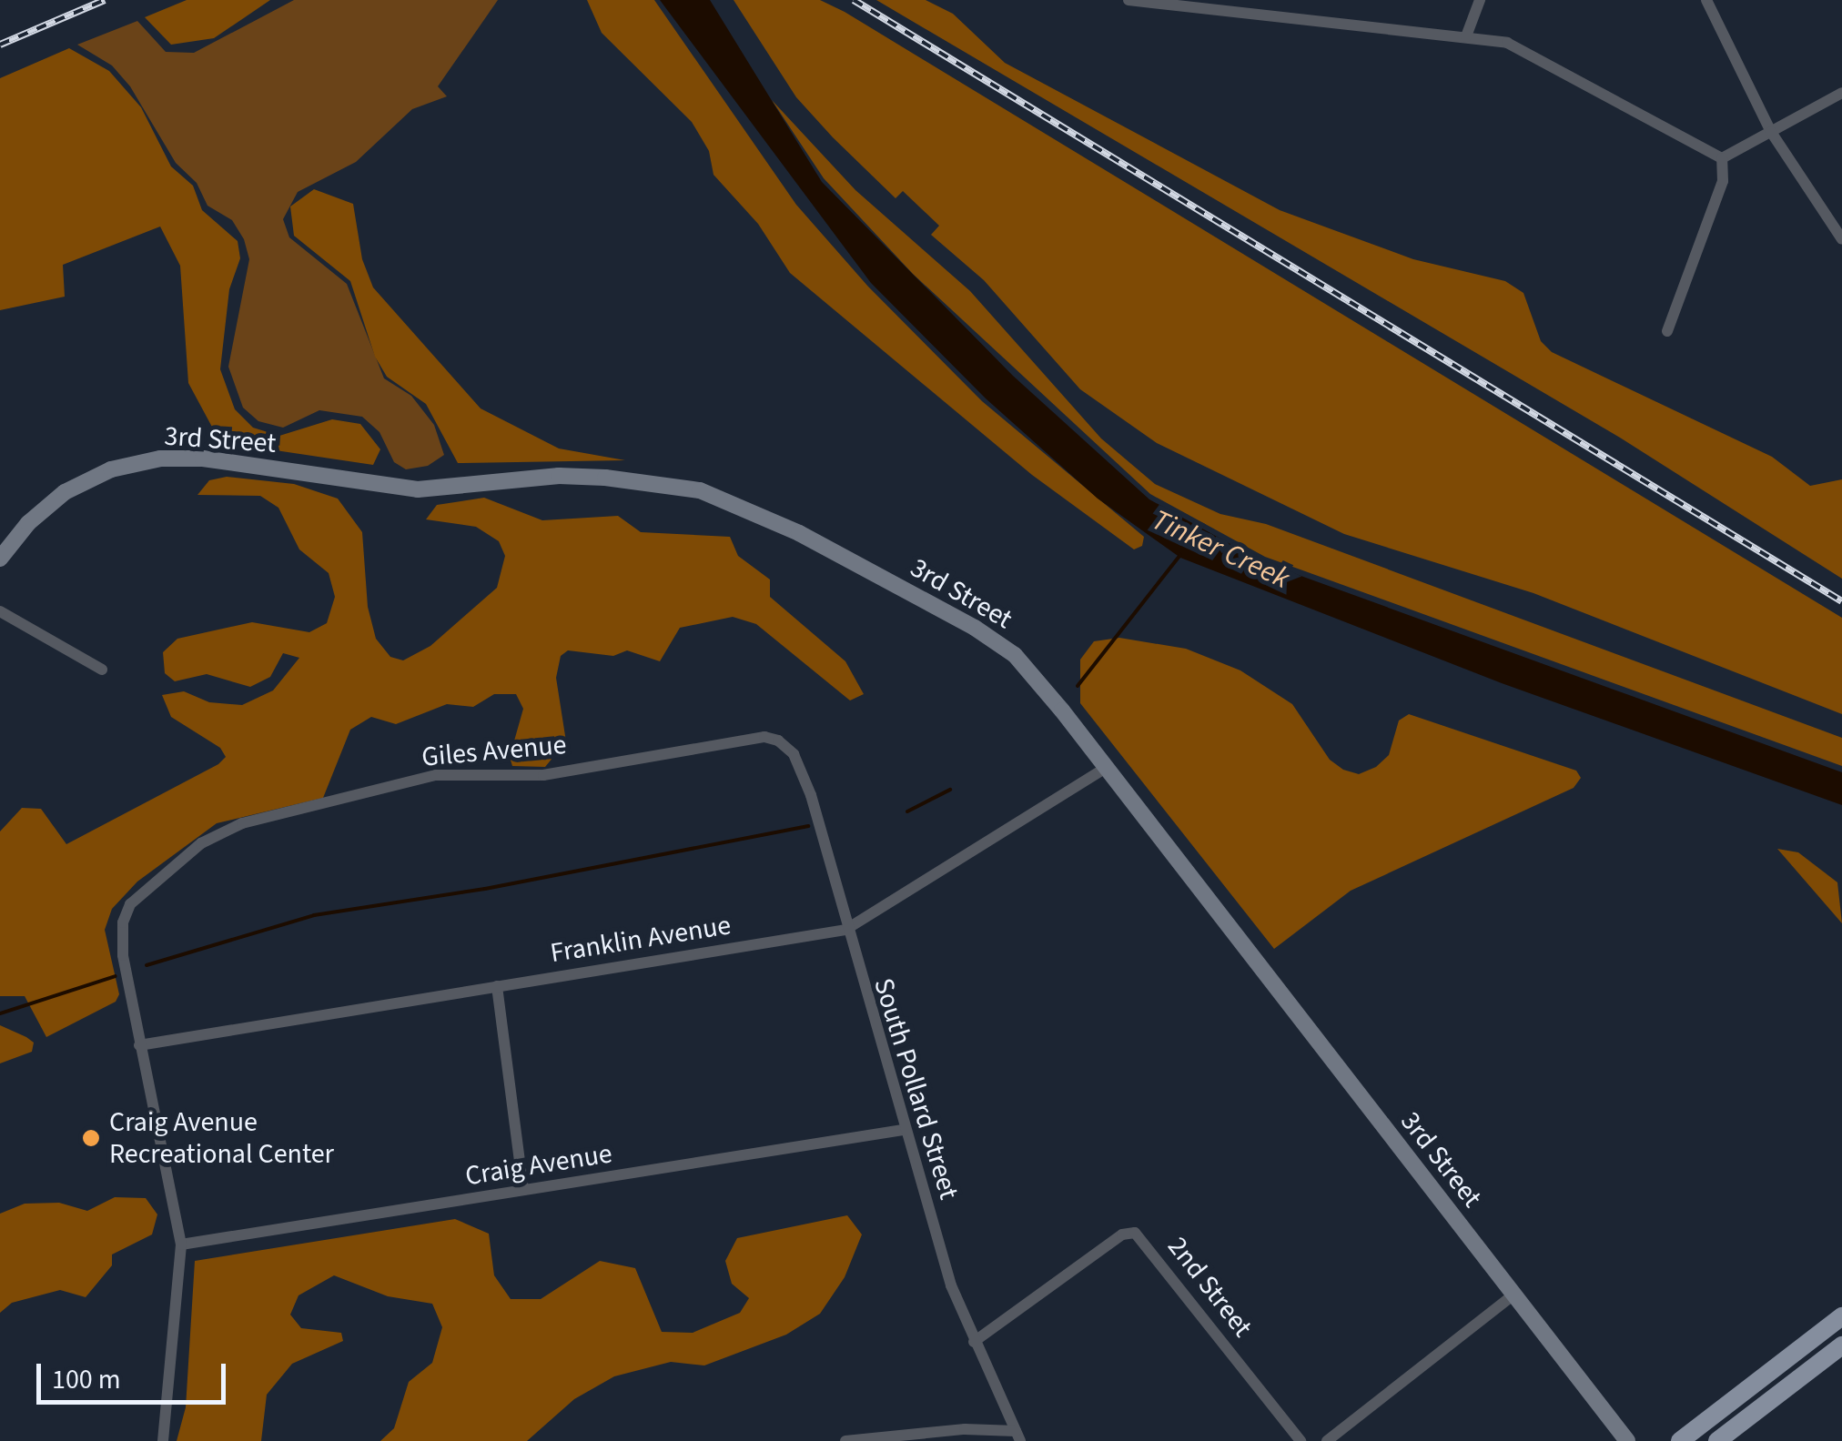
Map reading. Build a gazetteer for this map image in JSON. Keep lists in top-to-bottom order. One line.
{"streets":{"street":["3rd Street","Giles Avenue","Franklin Avenue","South Pollard Street","Craig Avenue","2nd Street"]},"crossings":[["3rd Street","Franklin Avenue"],["Giles Avenue","Franklin Avenue"],["Giles Avenue","South Pollard Street"],["Franklin Avenue","South Pollard Street"],["South Pollard Street","Craig Avenue"],["South Pollard Street","2nd Street"]],"water":["Tinker Creek"],"places":["Craig Avenue Recreational Center"],"scale_bar":"100 m"}
